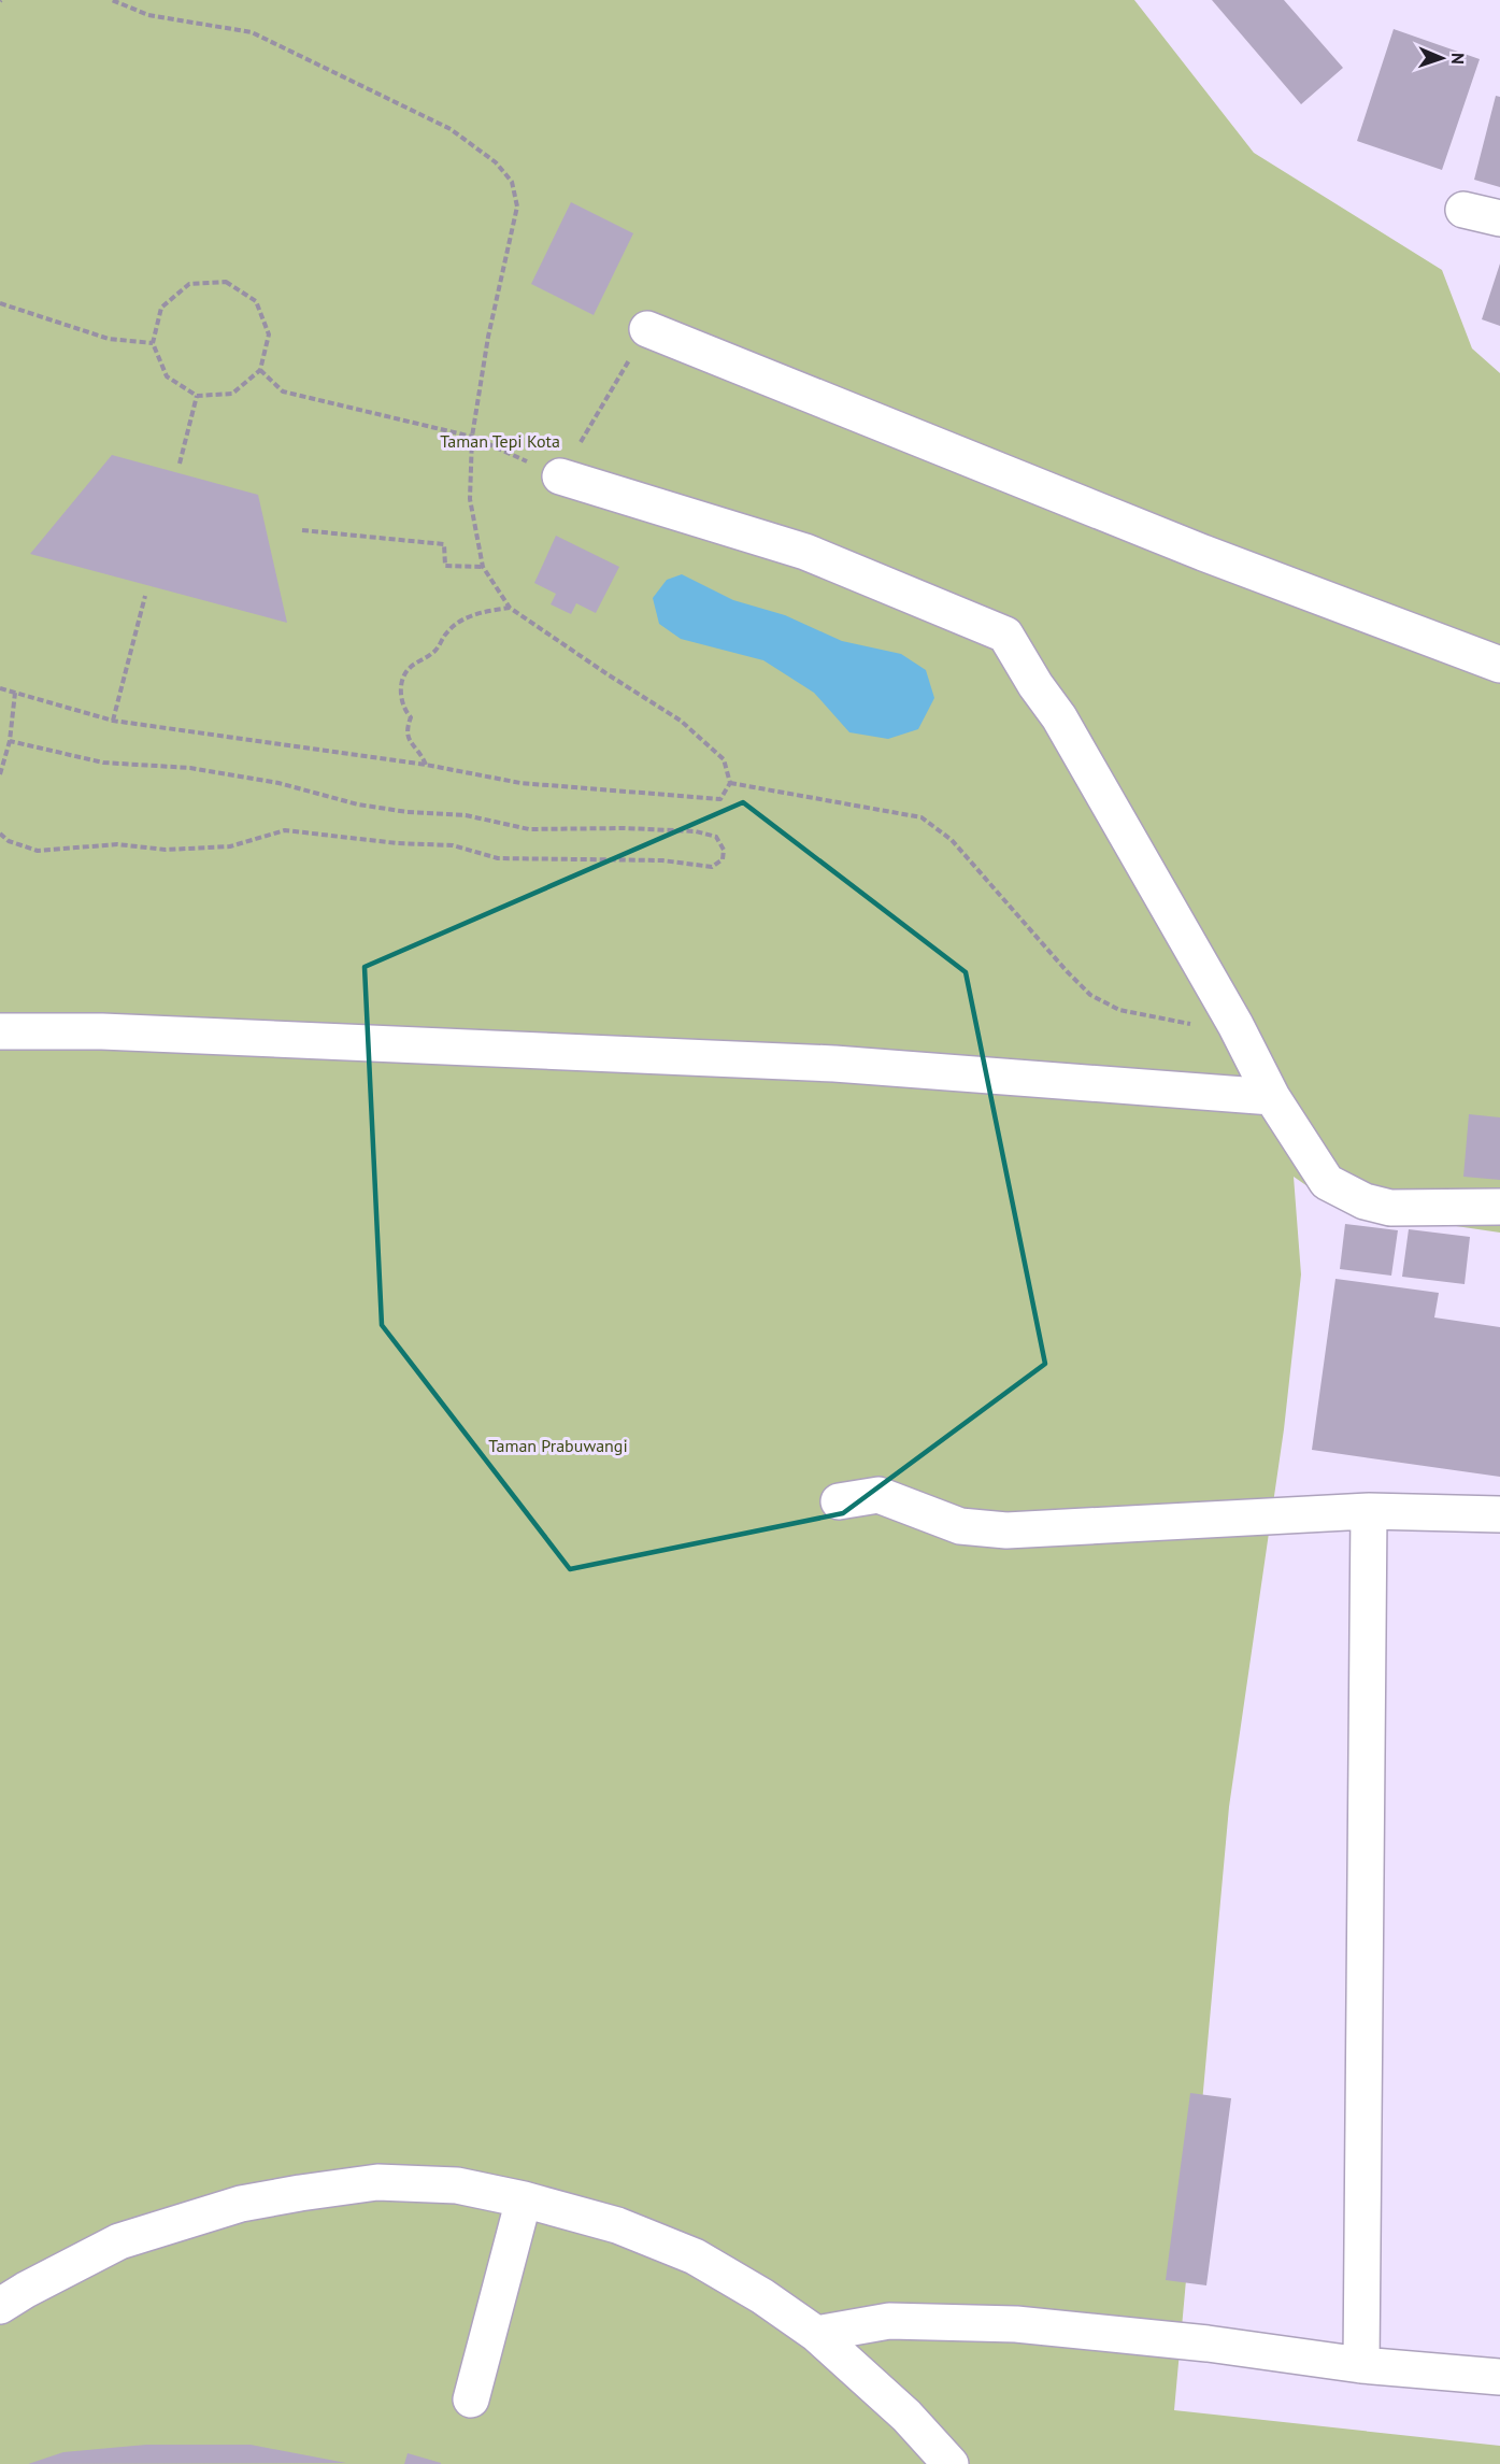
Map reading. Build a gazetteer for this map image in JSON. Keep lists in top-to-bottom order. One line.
{"parks":["Taman Tepi Kota","Taman Prabuwangi"],"north":"right"}
